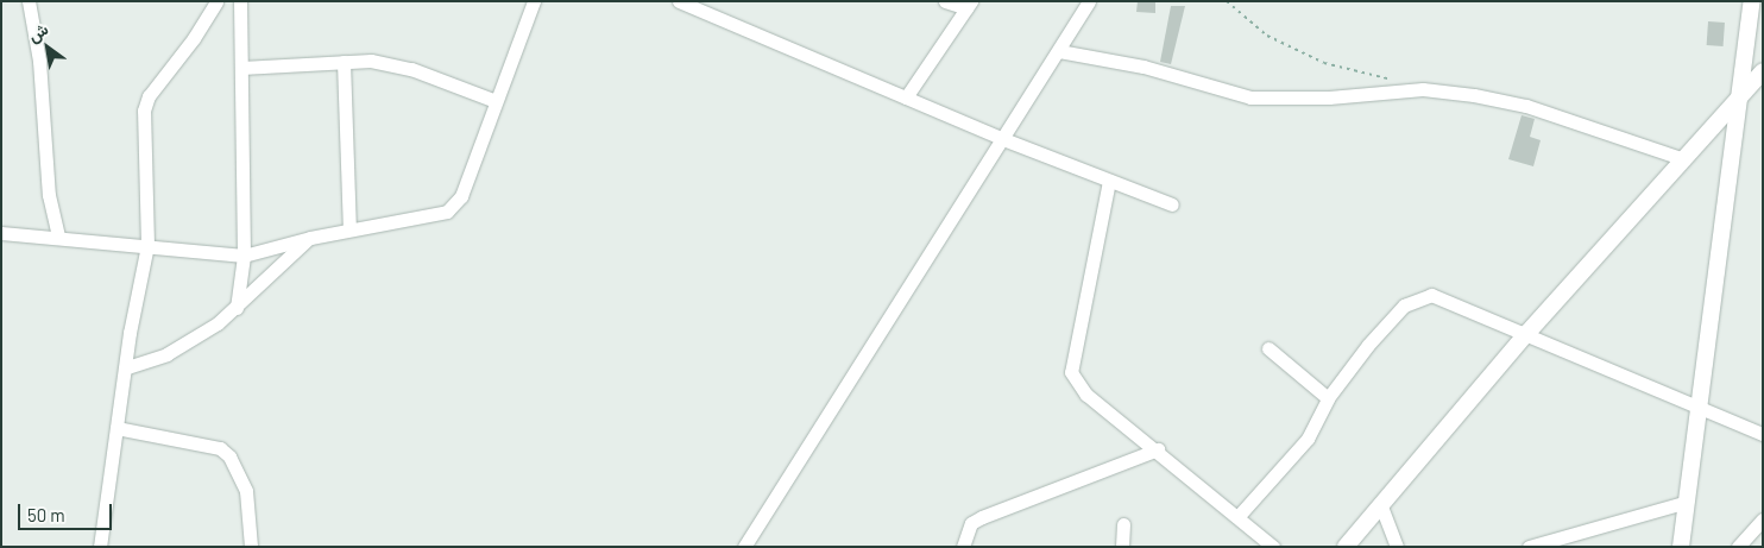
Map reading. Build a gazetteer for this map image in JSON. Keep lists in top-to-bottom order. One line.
{"scale_bar":"50 m","north":"top left"}
